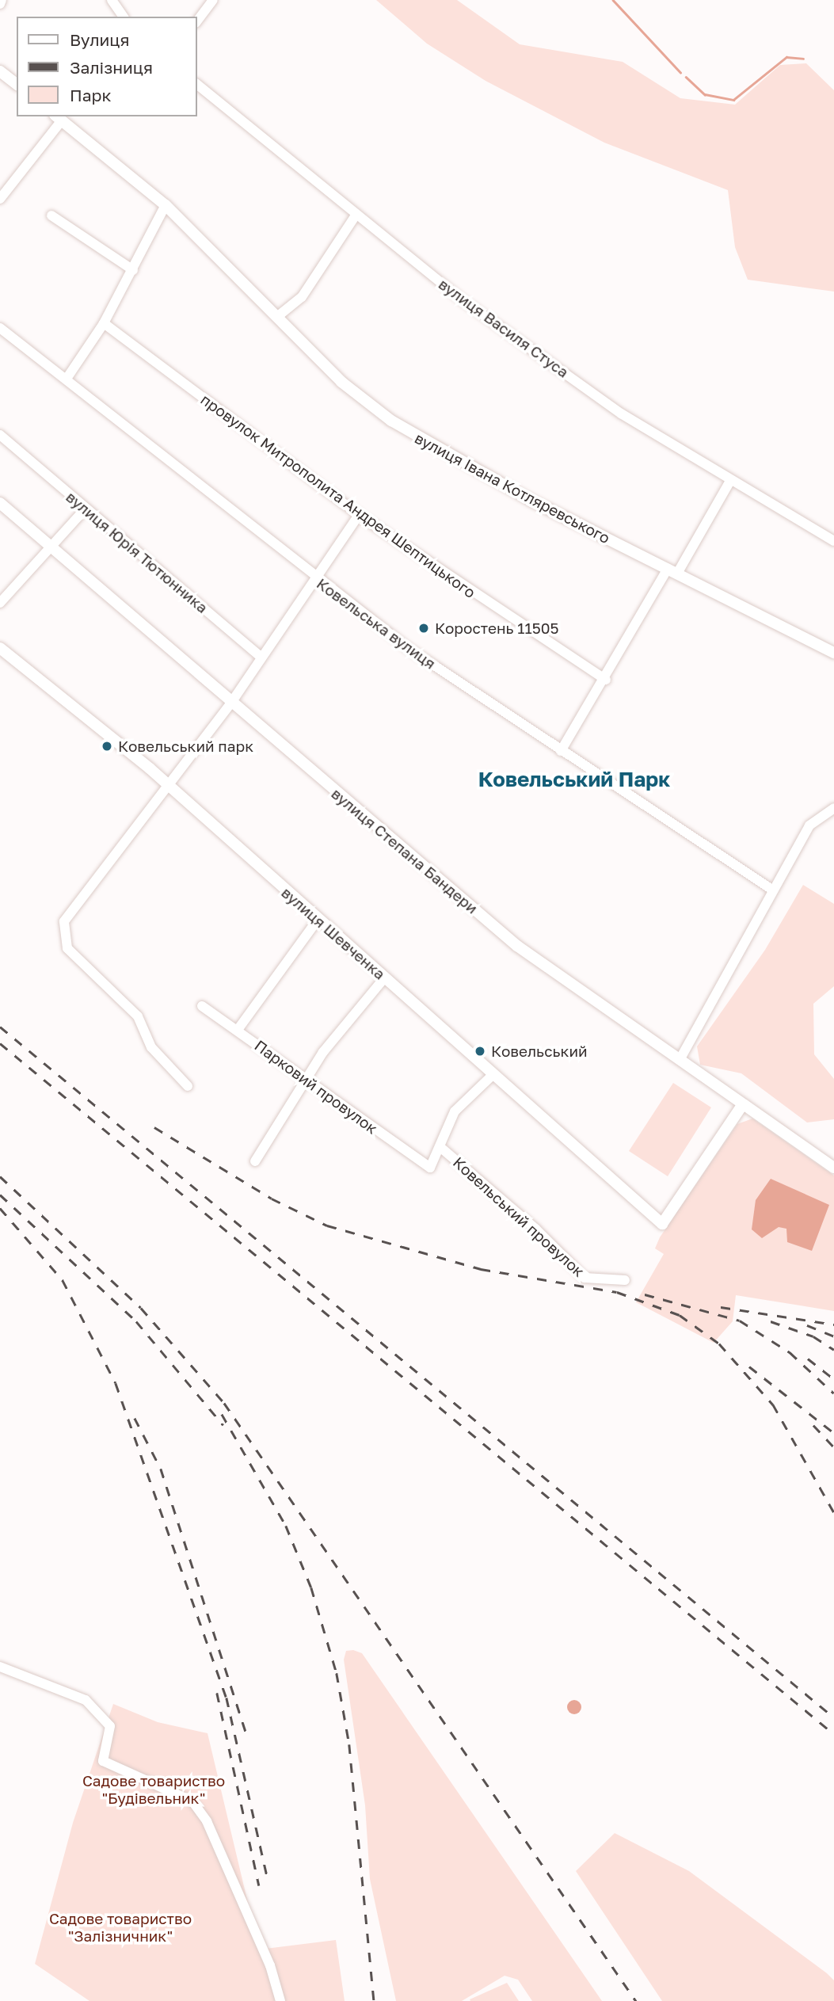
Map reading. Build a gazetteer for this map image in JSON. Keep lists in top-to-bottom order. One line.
{"streets":{"street":["вулиця Василя Стуса","вулиця Івана Котляревського","провулок Митрополита Андрея Шептицького","вулиця Юрія Тютюнника","Ковельська вулиця","вулиця Степана Бандери","вулиця Шевченка","Парковий провулок","Ковельський провулок"]},"crossings":[["вулиця Степана Бандери","вулиця Шевченка"],["вулиця Шевченка","Ковельський провулок"],["Парковий провулок","Ковельський провулок"]],"districts":["Ковельський Парк"],"parks":["Садове товариство \"Будівельник\"","Садове товариство \"Залізничник\""],"places":["Коростень 11505","Ковельський парк","Ковельський"],"legend":["Вулиця","Залізниця","Парк"]}
